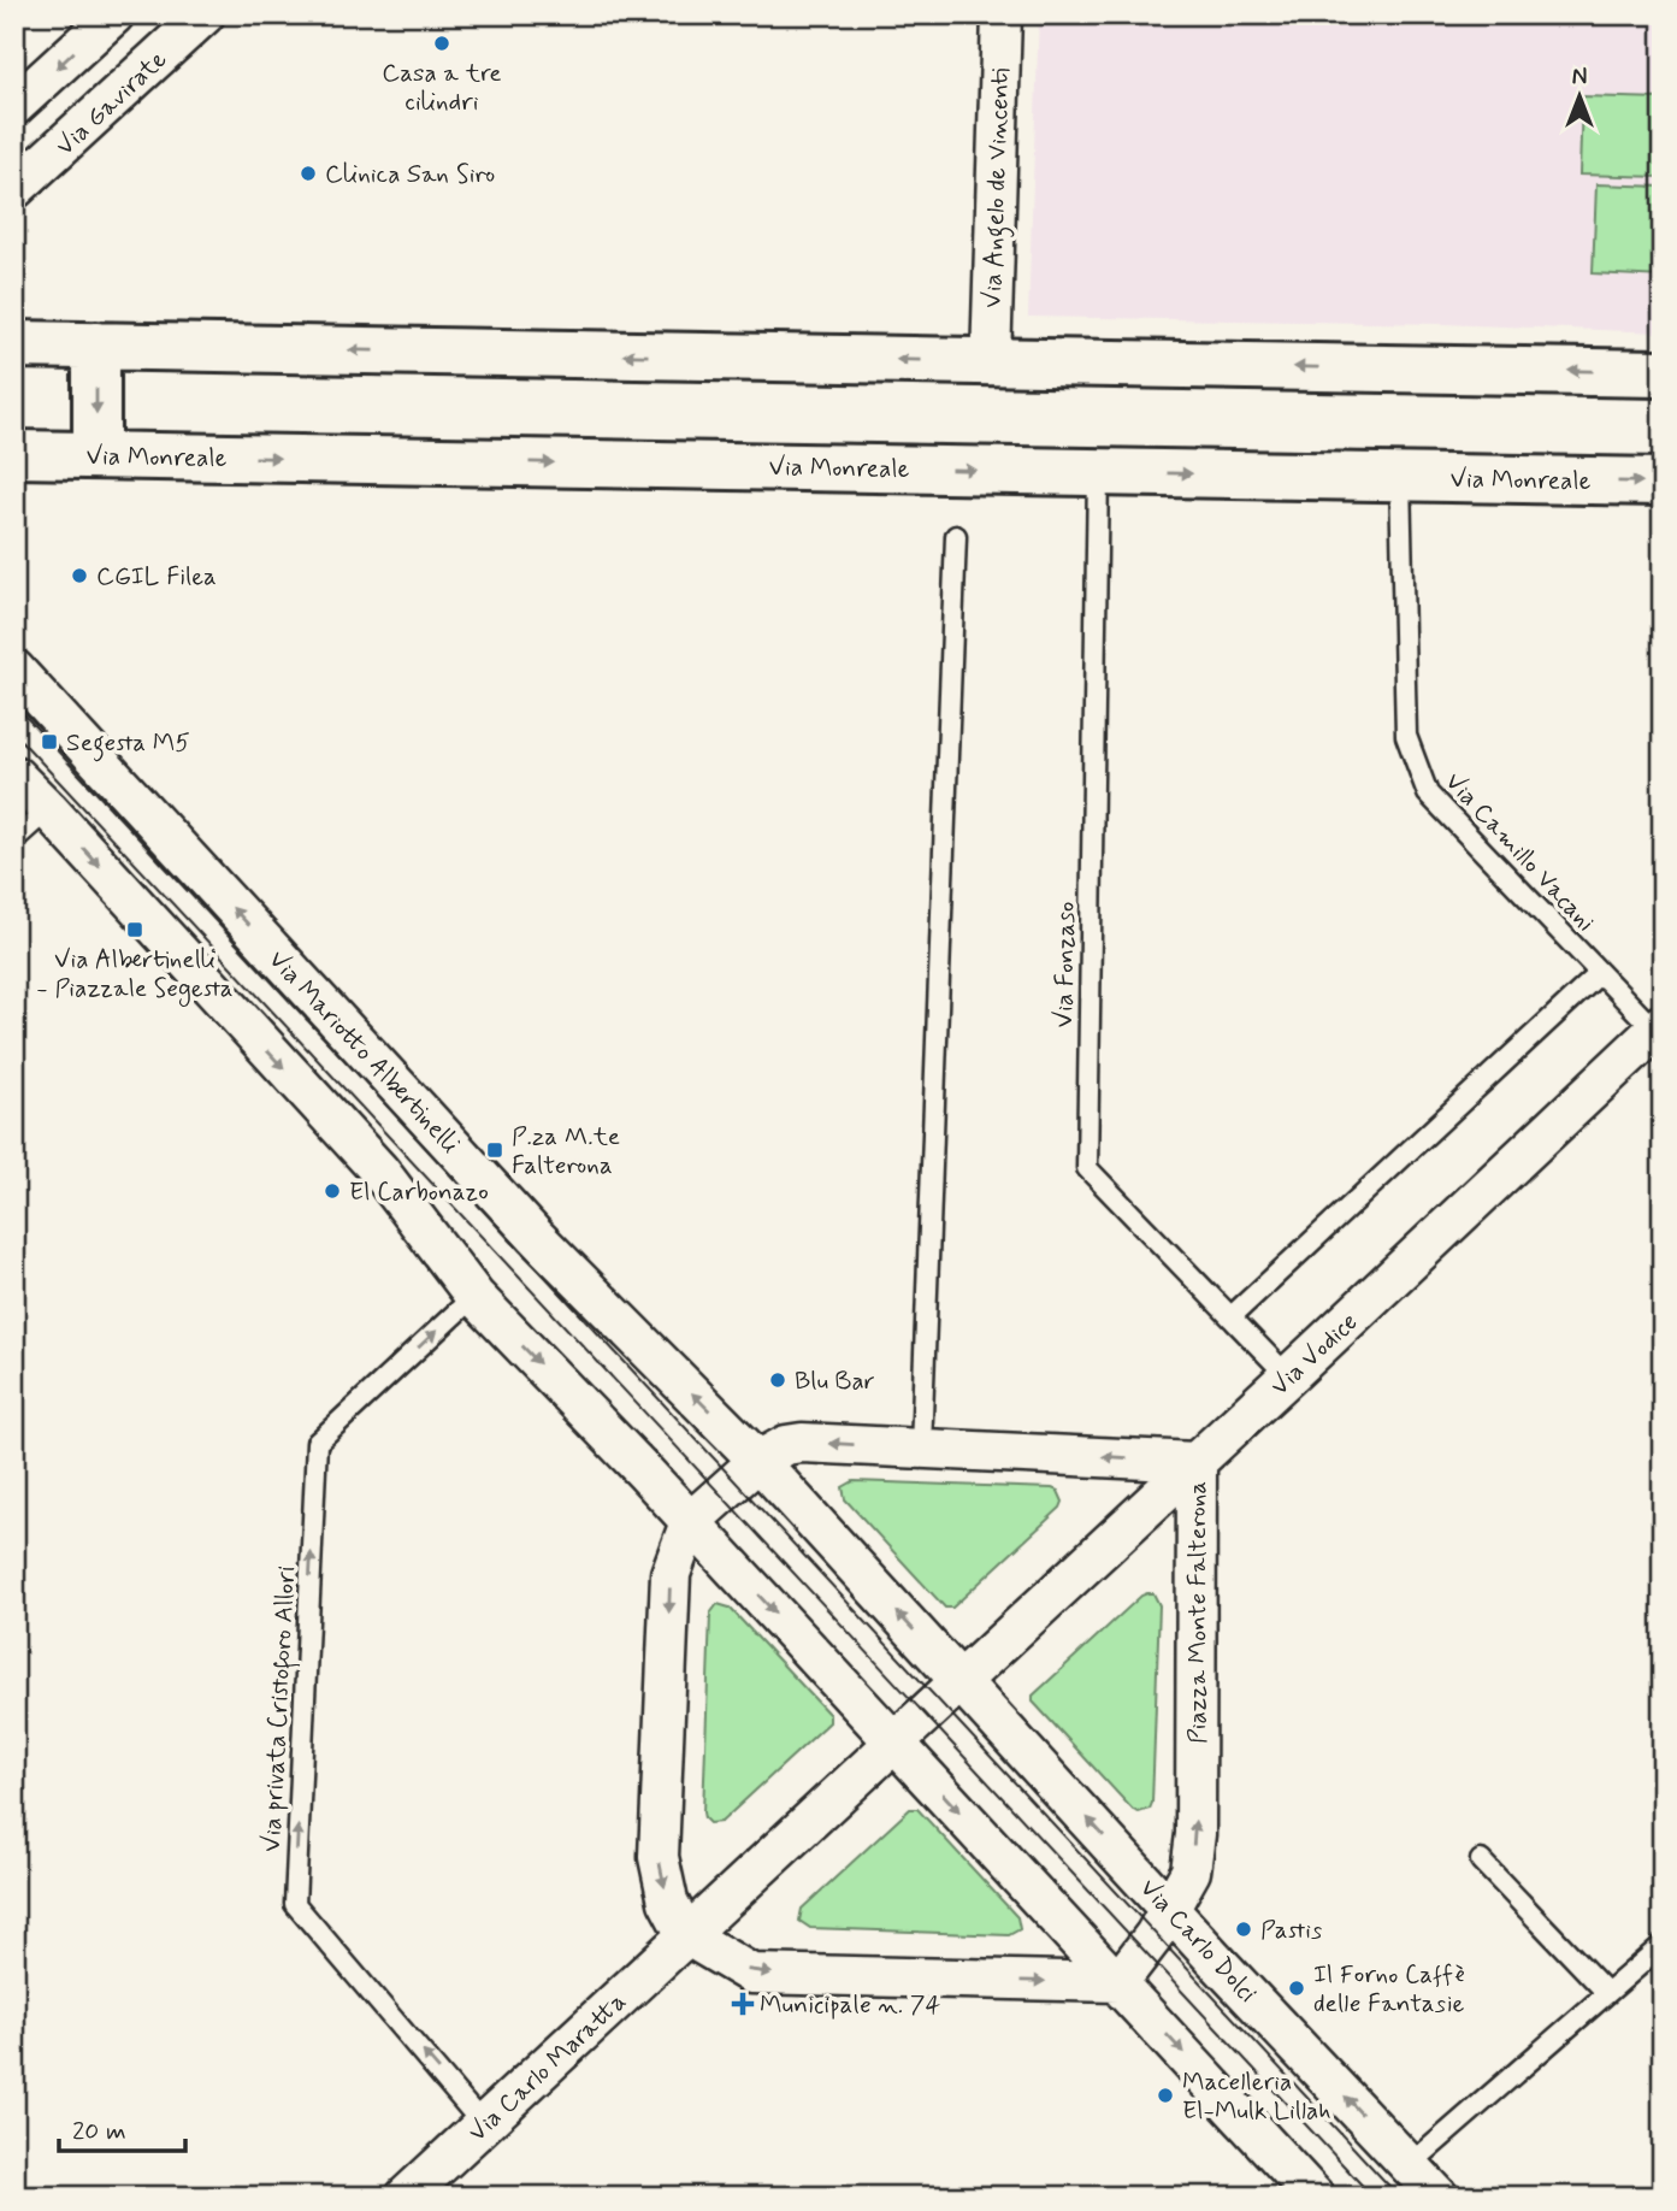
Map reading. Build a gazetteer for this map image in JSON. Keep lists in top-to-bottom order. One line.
{"streets":{"main road":["Via Monreale"],"street":["Via Gavirate","Via Angelo de Vincenti","Via Mariotto Albertinelli","Via Vodice","Piazza Monte Falterona","Via Carlo Dolci","Via Carlo Maratta"],"lane":["Via Camillo Vacani","Via Fonzaso","Via privata Cristoforo Allori"]},"crossings":[["Via Monreale","Via Camillo Vacani"],["Via Monreale","Via Fonzaso"],["Via Camillo Vacani","Via Vodice"],["Via Fonzaso","Via Vodice"],["Via Mariotto Albertinelli","Piazza Monte Falterona"],["Via Vodice","Piazza Monte Falterona"],["Via Vodice","Via Carlo Dolci"],["Piazza Monte Falterona","Via Carlo Dolci"],["Piazza Monte Falterona","Via Carlo Maratta"],["Via privata Cristoforo Allori","Via Carlo Maratta"]],"one_way":["Via privata Cristoforo Allori"],"places":{"other":["Casa a tre cilindri","Clinica San Siro","CGIL Filea","El Carbonazo","Blu Bar","Pastis","Il Forno Caffè delle Fantasie","Macelleria El-Mulk Lillah"],"transit":["Segesta M5","Via Albertinelli - Piazzale Segesta","P.za M.te Falterona"],"health":["Municipale n. 74"]},"scale_bar":"20 m","north":"top"}
